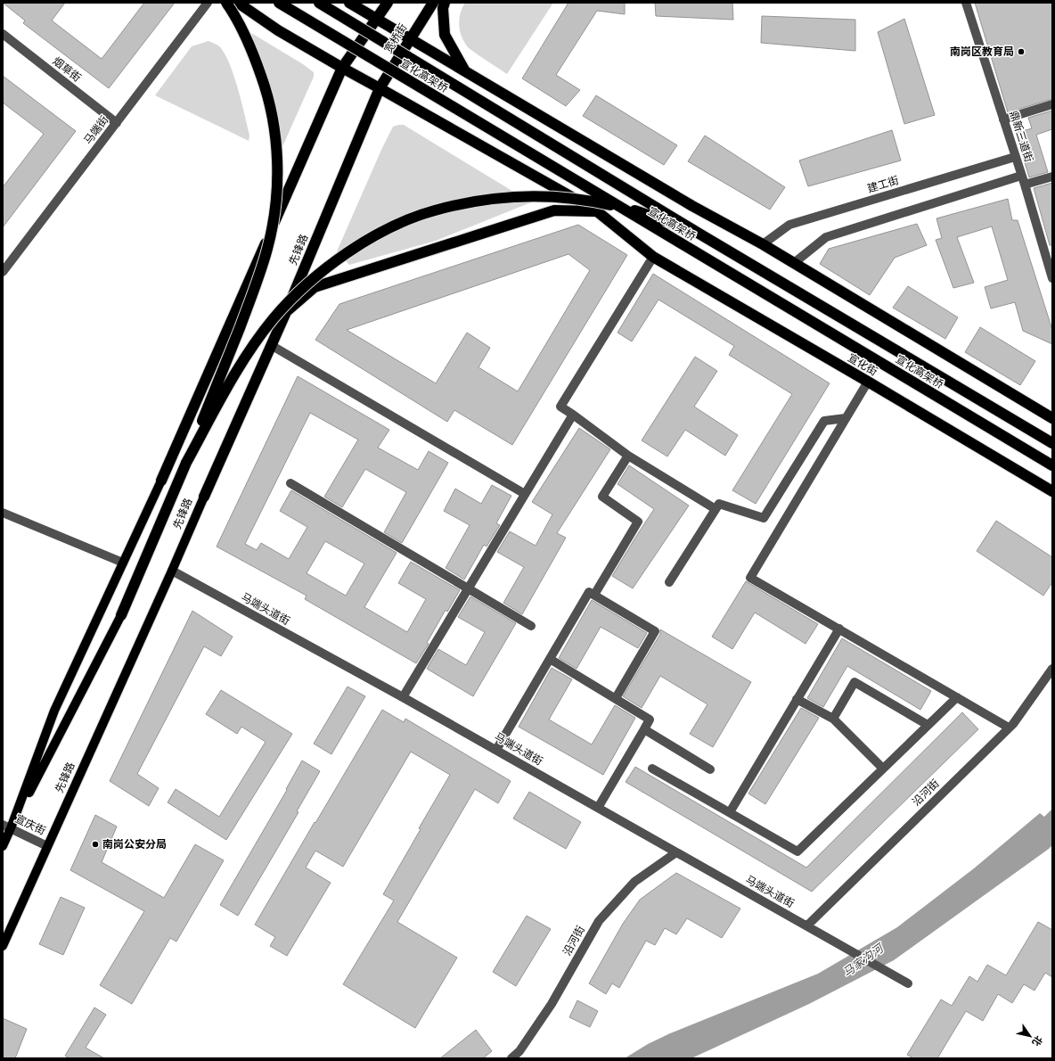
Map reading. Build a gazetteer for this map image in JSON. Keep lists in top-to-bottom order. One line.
{"streets":{"highway":["宽桥街","宣化高架桥","先锋路","宣化街"],"street":["烟草街","马端街","鼎新三道街","建工街","马端头道街","沿河街","宣庆街"]},"crossings":[["宽桥街","先锋路"],["宽桥街","宣化街"],["烟草街","马端街"],["鼎新三道街","建工街"],["先锋路","宣化街"],["先锋路","马端头道街"],["先锋路","宣庆街"],["马端头道街","沿河街"]],"water":["马家沟河"],"places":["南岗区教育局","南岗公安分局"],"north":"bottom right"}
